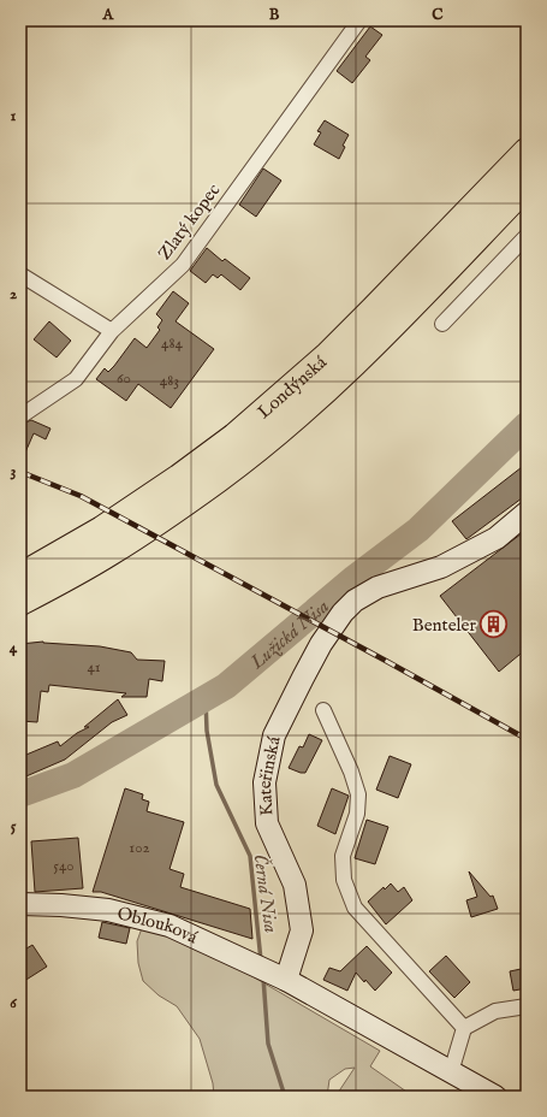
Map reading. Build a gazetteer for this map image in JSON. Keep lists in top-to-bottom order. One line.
{"streets":{"highway":["Londýnská"],"street":["Zlatý kopec","Kateřinská","Oblouková"]},"crossings":[["Kateřinská","Oblouková"]],"water":["Lužická Nisa","Černá Nisa"],"places":{"building":["Benteler"]},"house_numbers":["484","60","483","41","102","540"],"grid":{"columns":["A","B","C"],"rows":["1","2","3","4","5","6"]}}
